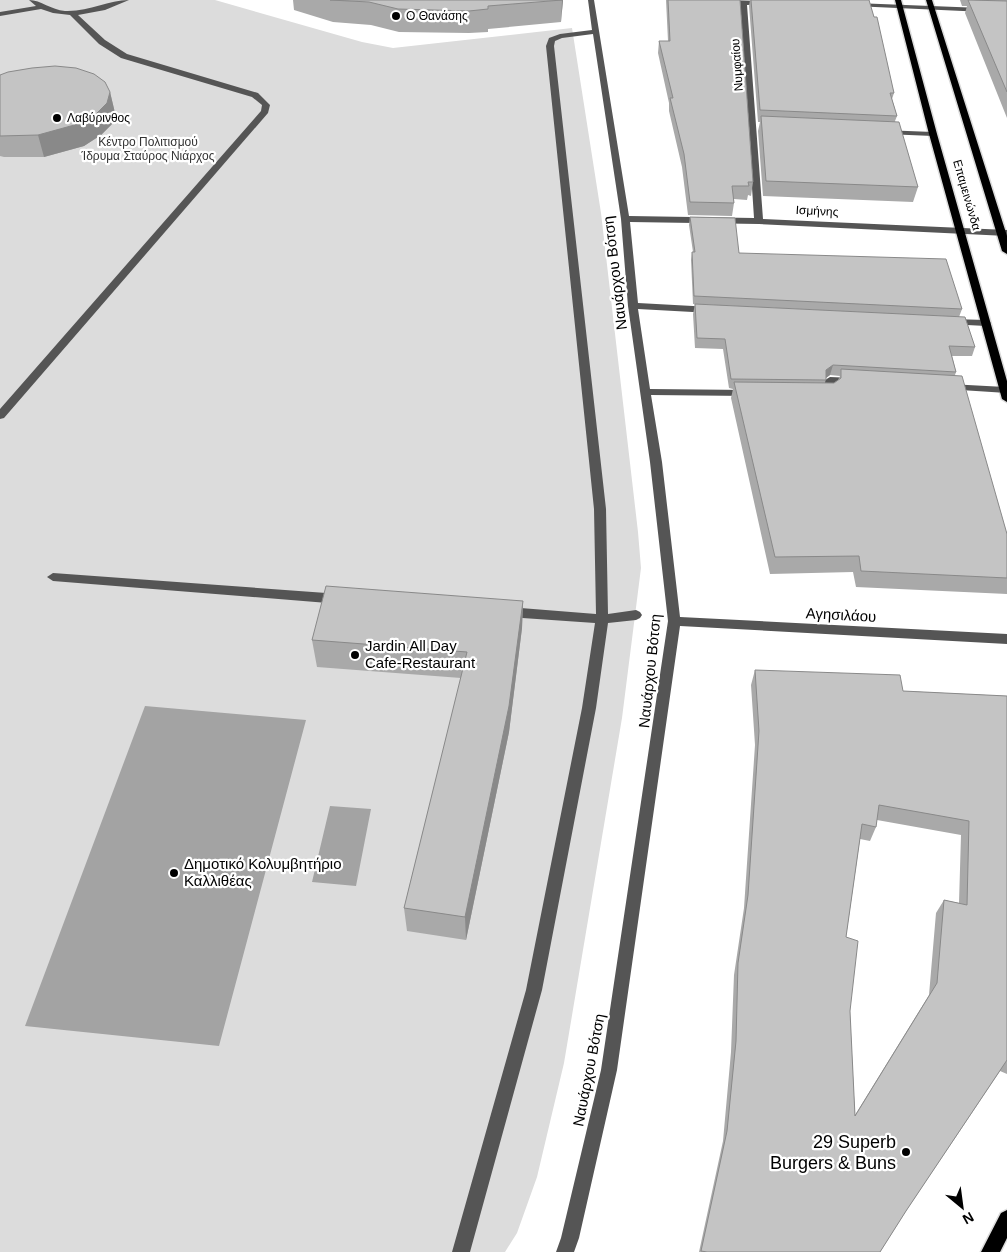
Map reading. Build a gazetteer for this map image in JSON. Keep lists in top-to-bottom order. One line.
{"streets":{"main road":["Επαμεινώνδα"],"street":["Νυμφαίου","Ισμήνης","Ναυάρχου Βότση","Αγησιλάου"]},"crossings":[["Νυμφαίου","Ισμήνης"],["Επαμεινώνδα","Ισμήνης"],["Ισμήνης","Ναυάρχου Βότση"],["Ναυάρχου Βότση","Αγησιλάου"]],"parks":["Κέντρο Πολιτισμού Ίδρυμα Σταύρος Νιάρχος"],"places":["Ο Θανάσης","Λαβύρινθος","Jardin All Day Cafe-Restaurant","Δημοτικό Κολυμβητήριο Καλλιθέας","29 Superb Burgers & Buns"],"north":"bottom right"}
